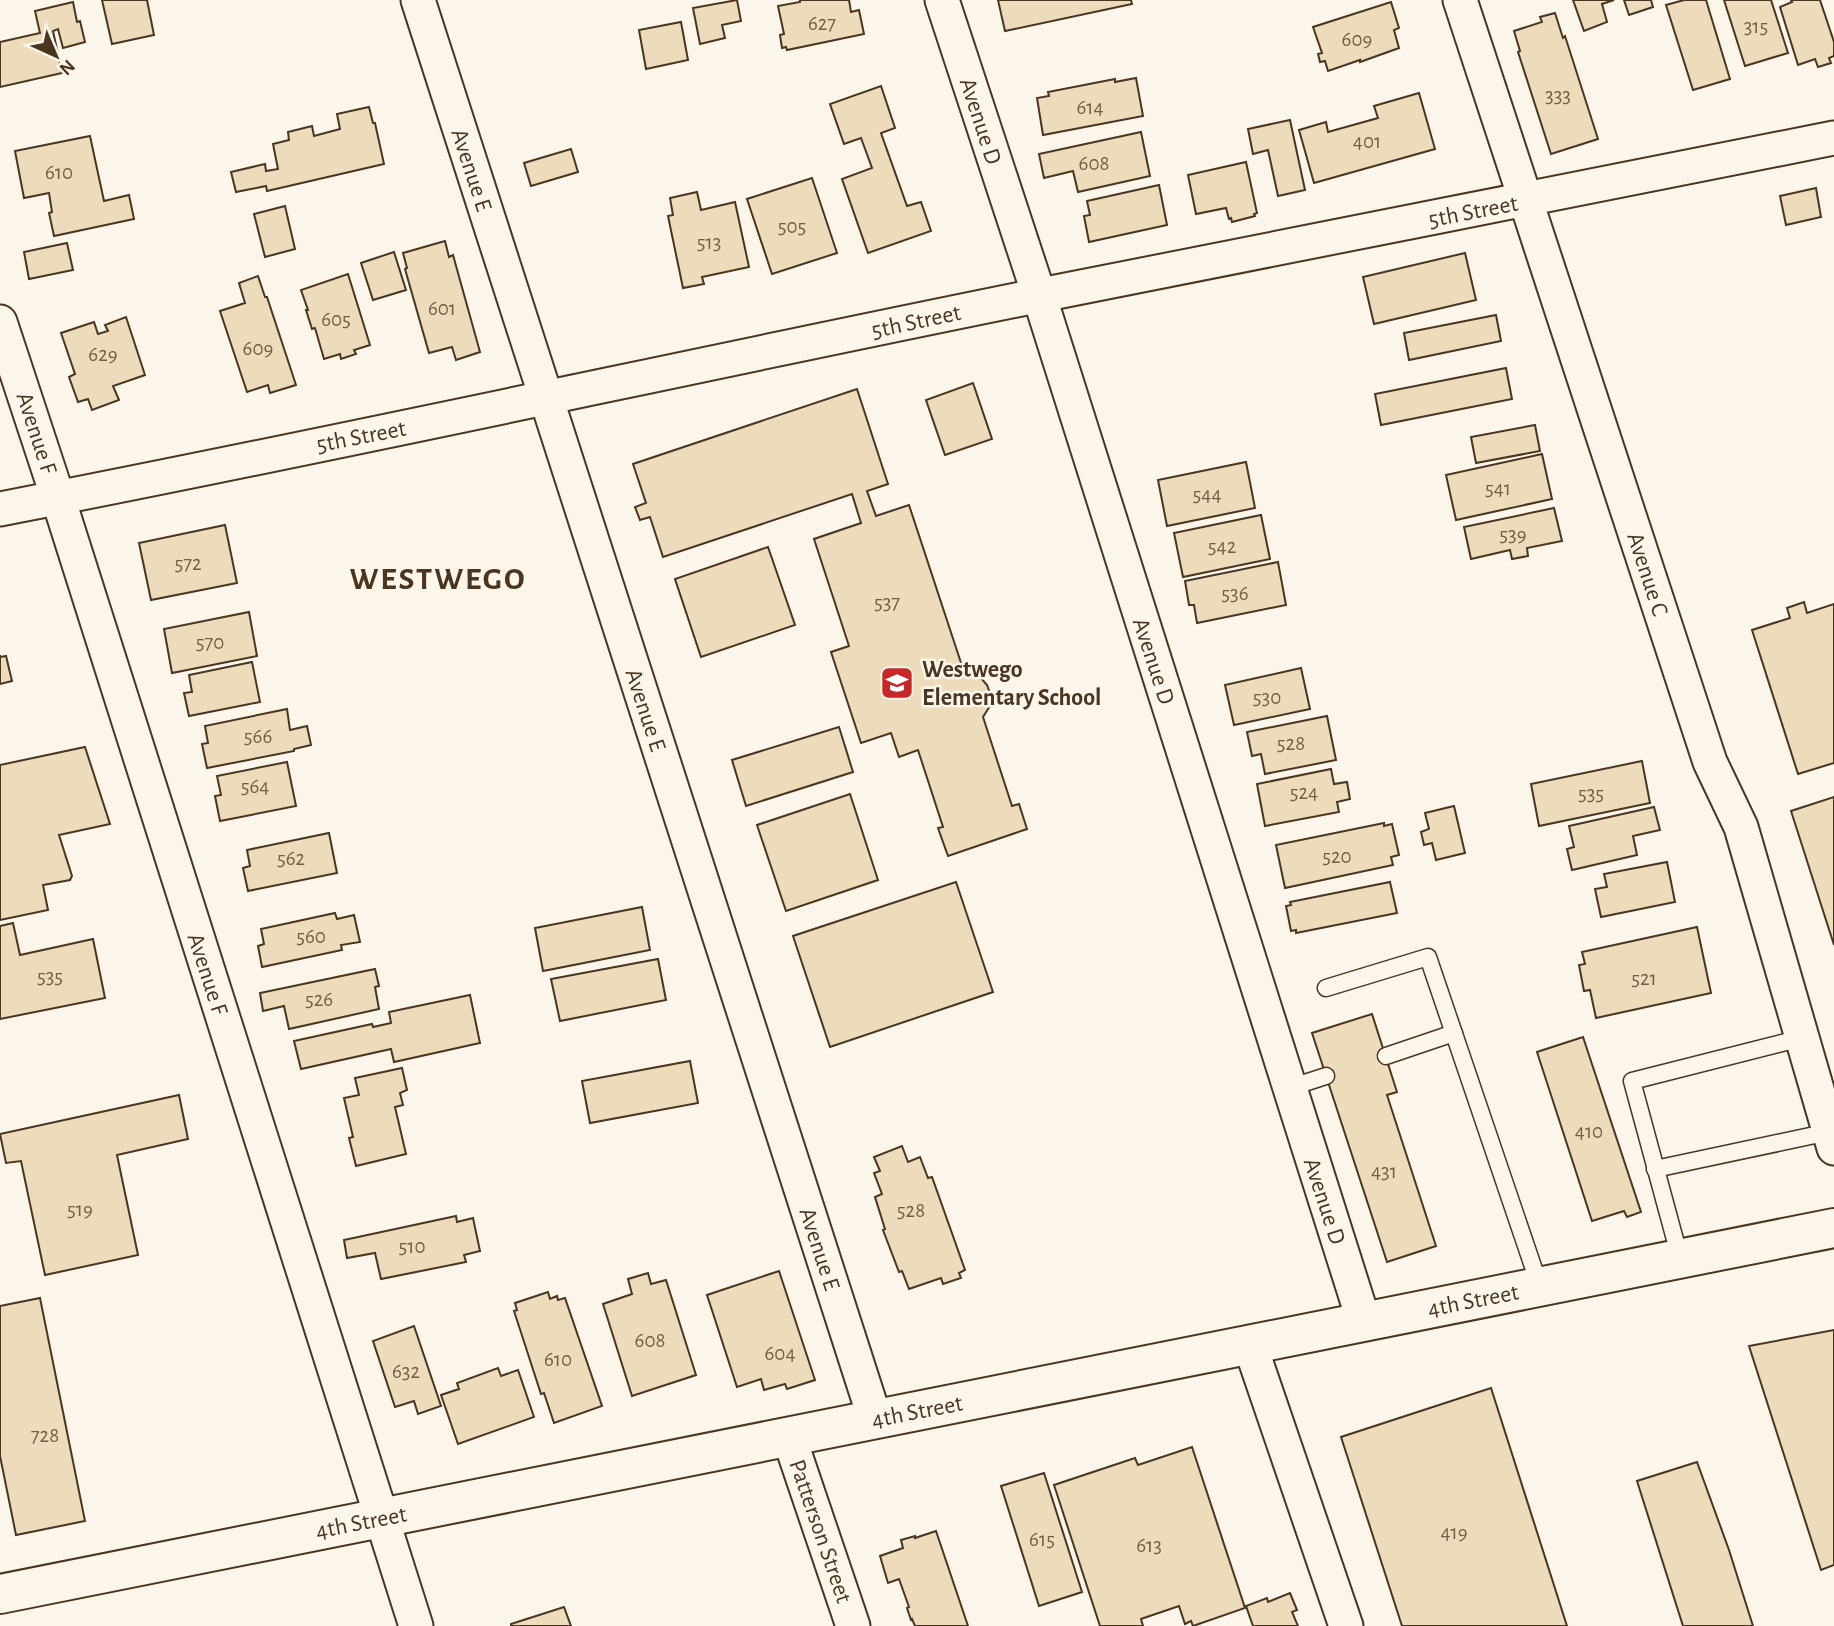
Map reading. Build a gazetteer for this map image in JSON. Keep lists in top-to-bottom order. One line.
{"streets":{"main road":["4th Street"],"street":["Avenue D","Avenue E","5th Street","Avenue F","Avenue C","Patterson Street"]},"crossings":[["Avenue D","5th Street"],["Avenue D","4th Street"],["Avenue E","5th Street"],["Avenue E","4th Street"],["5th Street","Avenue F"],["5th Street","Avenue C"],["Avenue F","4th Street"],["4th Street","Patterson Street"]],"districts":["WESTWEGO"],"places":{"school or university":["Westwego Elementary School"]},"house_numbers":["627","315","609","333","614","401","608","610","505","513","601","605","609","629","541","544","539","542","572","536","537","570","530","566","528","564","524","535","520","562","560","535","521","526","410","431","519","528","510","608","604","610","632","728","419","615","613"],"north":"bottom right"}
